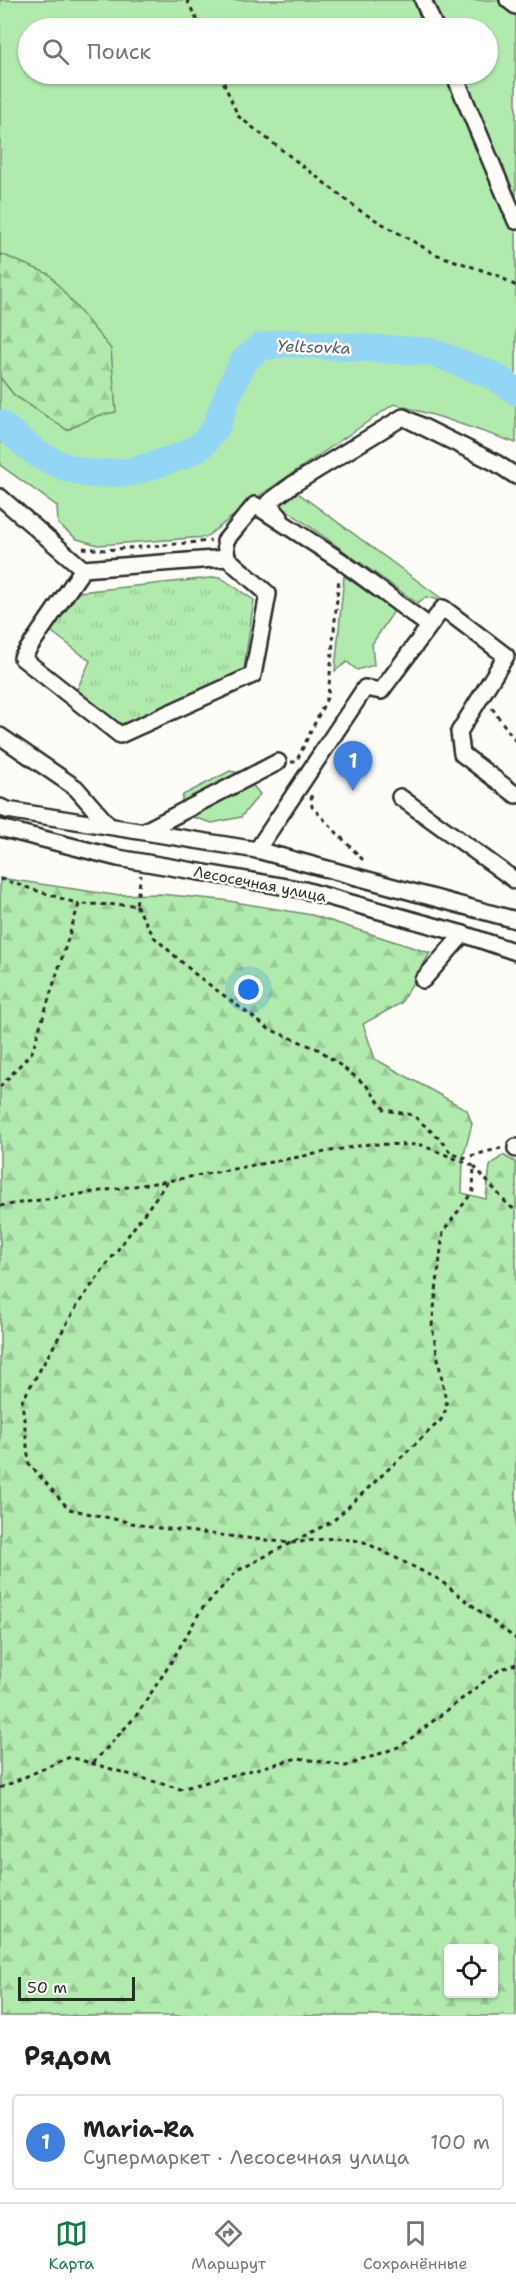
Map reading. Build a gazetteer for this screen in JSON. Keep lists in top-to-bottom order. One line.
{"streets":{"street":["Лесосечная улица"]},"water":["Yeltsovka"],"scale_bar":"50 m","page":{"search":"Поиск","pins":"1","scale":"50 m","heading":"Рядом","list":[{"mark":"1","name":"Maria-Ra","note":"Супермаркет · Лесосечная улица","value":"100 m"}],"nav":["Карта","Маршрут","Сохранённые"]}}
